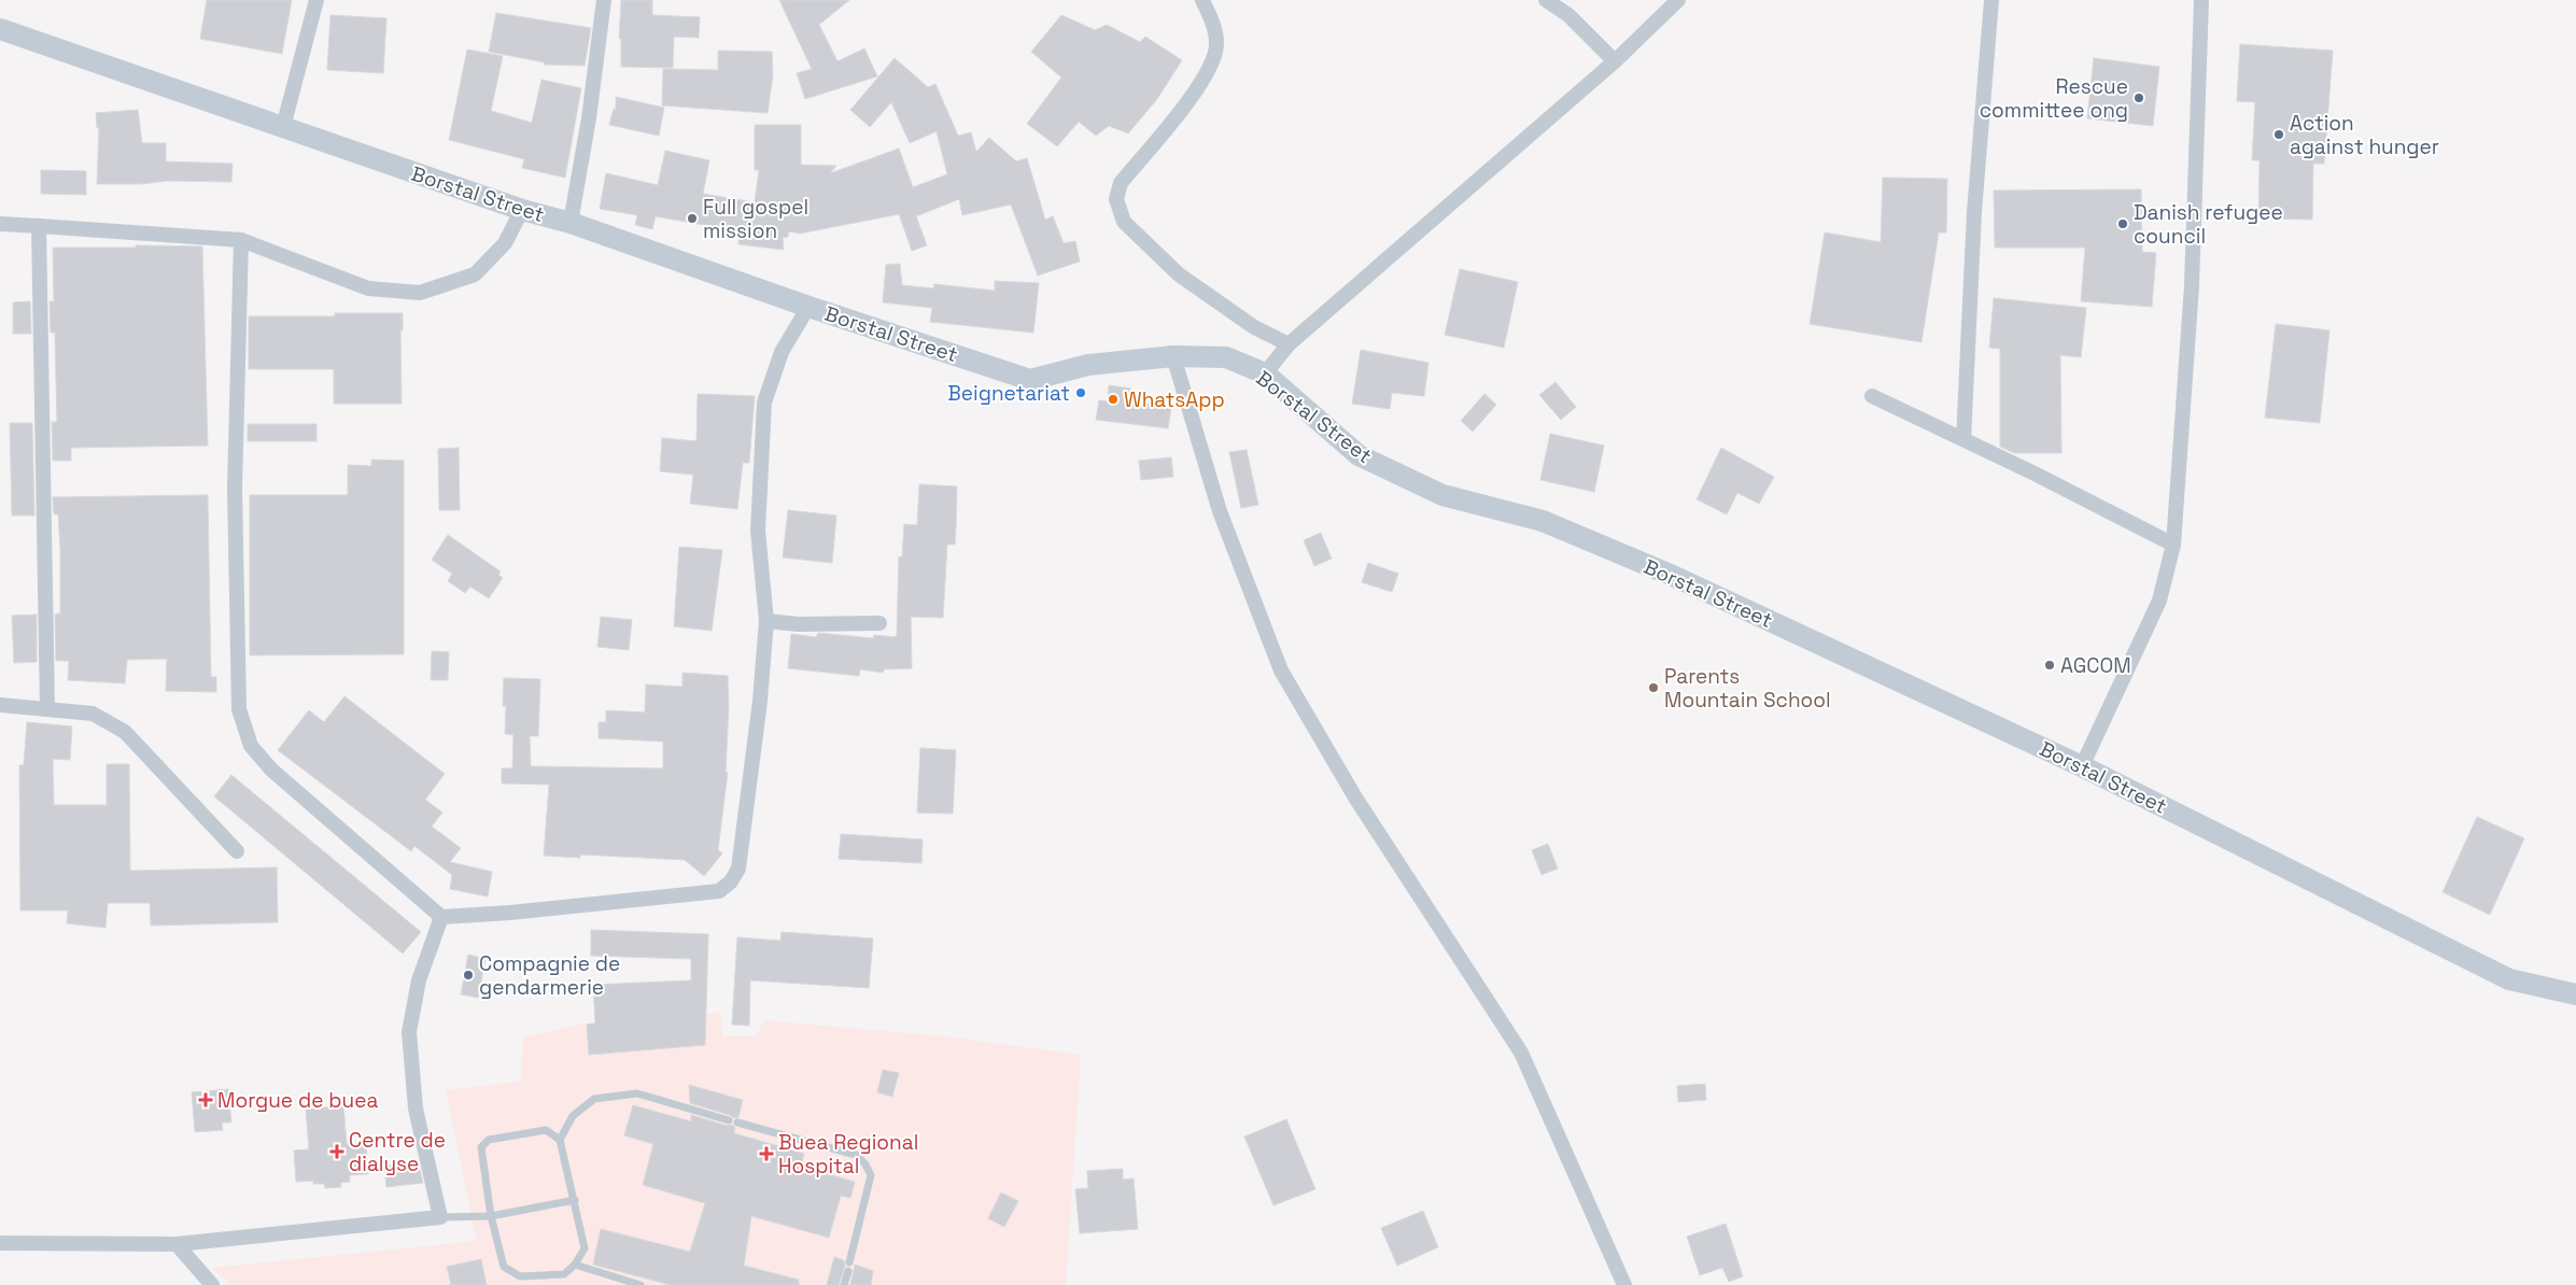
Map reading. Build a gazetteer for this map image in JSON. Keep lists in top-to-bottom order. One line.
{"streets":{"street":["Borstal Street"]},"places":{"other":["Rescue committee ong","Action against hunger","Full gospel mission","Danish refugee council","Beignetariat","WhatsApp","AGCOM","Parents Mountain School","Compagnie de gendarmerie"],"health":["Morgue de buea","Centre de dialyse","Buea Regional Hospital"]}}
